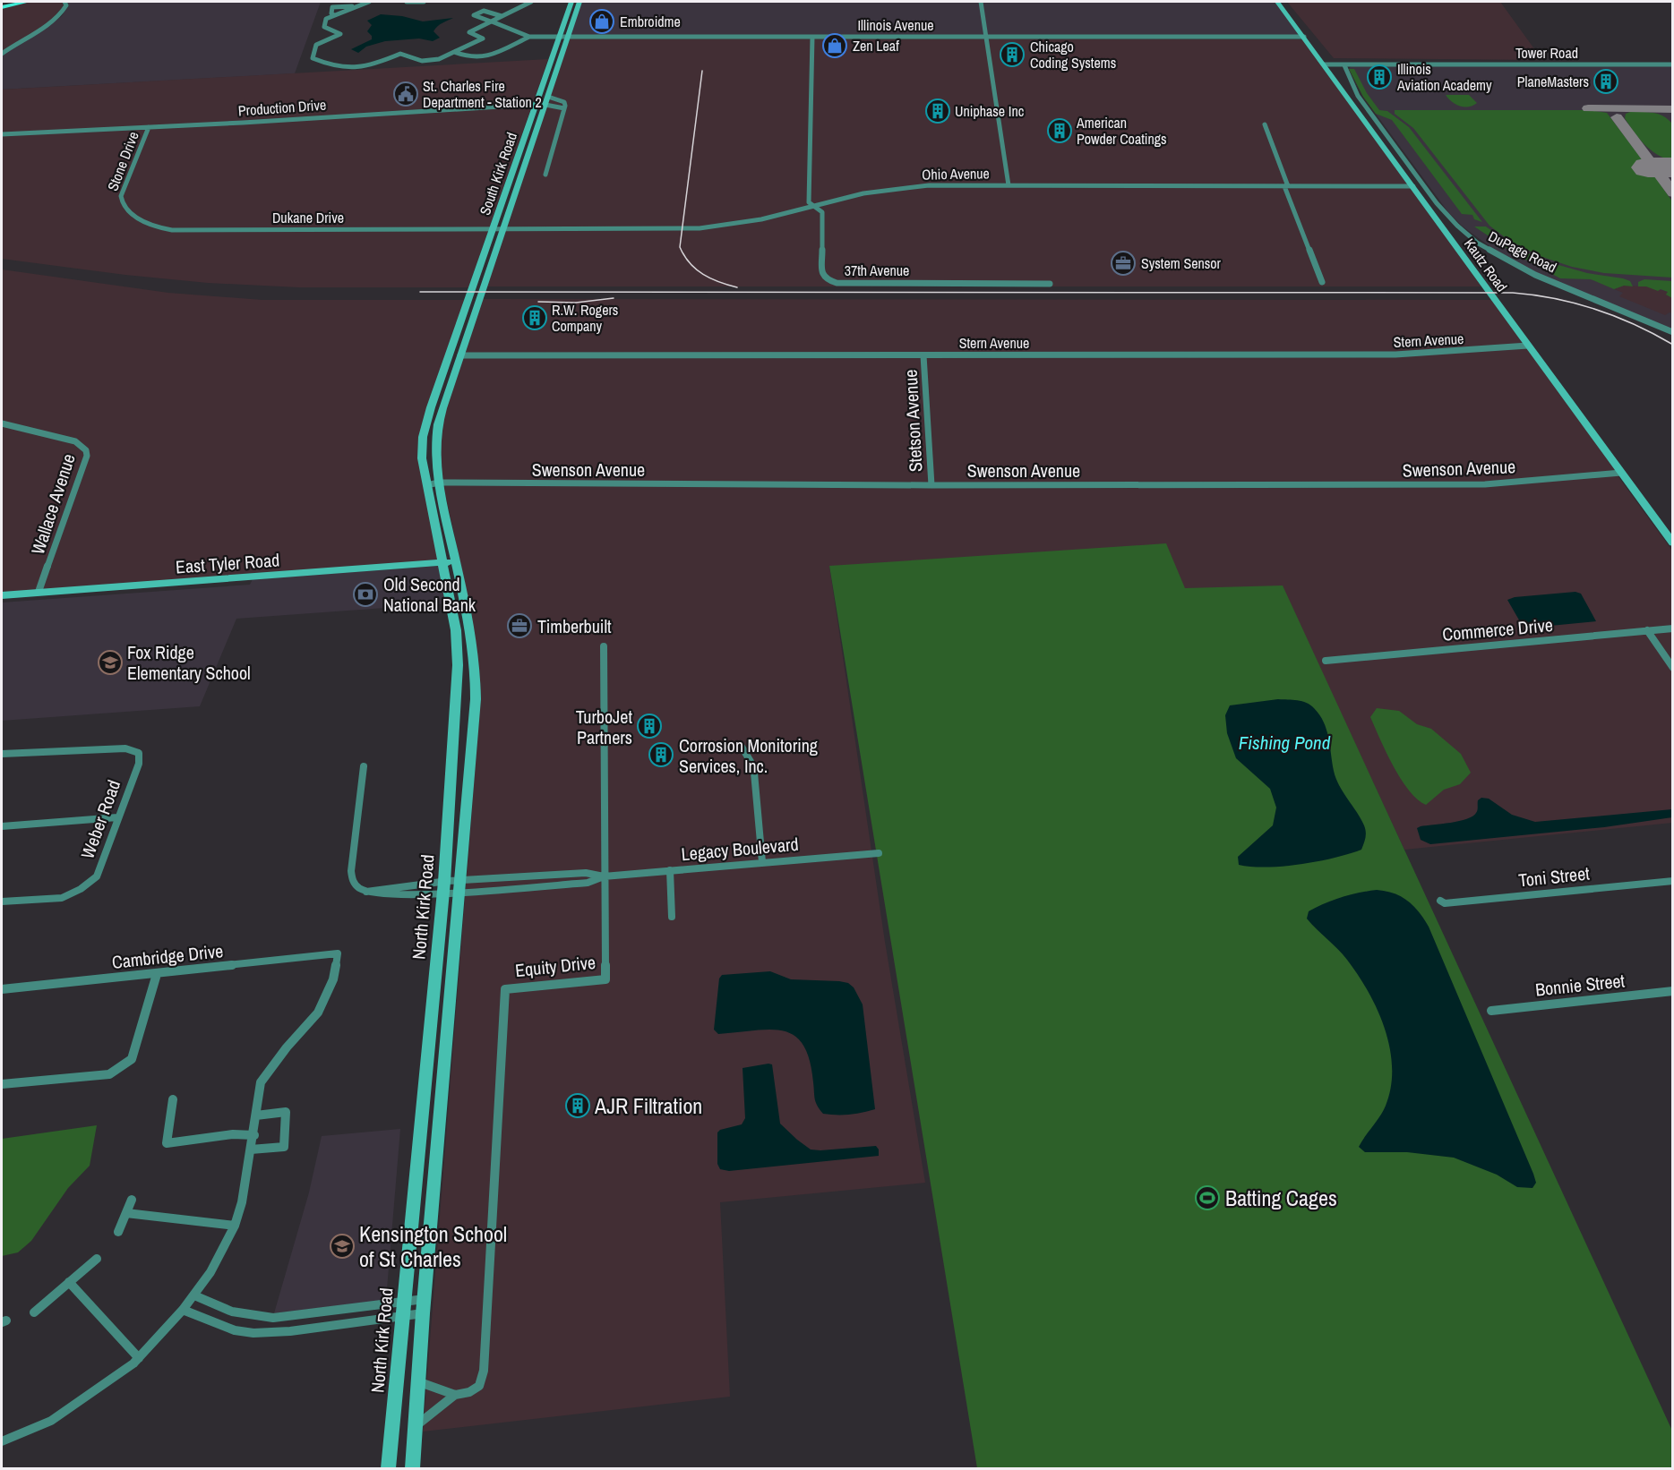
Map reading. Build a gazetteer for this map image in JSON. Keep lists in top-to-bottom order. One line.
{"streets":{"main road":["South Kirk Road","Kautz Road","East Tyler Road","North Kirk Road"],"street":["Illinois Avenue","Tower Road","Production Drive","Stone Drive","Ohio Avenue","Dukane Drive","DuPage Road","37th Avenue","Stern Avenue","Stetson Avenue","Swenson Avenue","Wallace Avenue","Commerce Drive","Weber Road","Legacy Boulevard","Toni Street","Cambridge Drive","Equity Drive","Bonnie Street"]},"crossings":[["Illinois Avenue","South Kirk Road"],["Illinois Avenue","Kautz Road"],["Illinois Avenue","37th Avenue"],["Tower Road","DuPage Road"],["Tower Road","Kautz Road"],["Production Drive","Stone Drive"],["Production Drive","South Kirk Road"],["Stone Drive","Dukane Drive"],["South Kirk Road","Ohio Avenue"],["South Kirk Road","Dukane Drive"],["South Kirk Road","Stern Avenue"],["South Kirk Road","North Kirk Road"],["Ohio Avenue","Dukane Drive"],["Ohio Avenue","Kautz Road"],["Ohio Avenue","37th Avenue"],["Kautz Road","Stern Avenue"],["Kautz Road","Swenson Avenue"],["Stern Avenue","Stetson Avenue"],["Stern Avenue","North Kirk Road"],["Stetson Avenue","Swenson Avenue"],["Swenson Avenue","North Kirk Road"],["Wallace Avenue","East Tyler Road"],["East Tyler Road","North Kirk Road"],["Legacy Boulevard","North Kirk Road"],["Legacy Boulevard","Equity Drive"],["North Kirk Road","Equity Drive"]],"water":["Fishing Pond"],"places":{"shop":["Embroidme","Zen Leaf"],"building":["Chicago Coding Systems","Illinois Aviation Academy","PlaneMasters","Uniphase Inc","American Powder Coatings","R.W. Rogers Company","TurboJet Partners","Corrosion Monitoring Services, Inc.","AJR Filtration"],"public building":["St. Charles Fire Department - Station 2"],"office":["System Sensor","Timberbuilt"],"bank":["Old Second National Bank"],"school or university":["Fox Ridge Elementary School","Kensington School of St Charles"],"sports":["Batting Cages"]}}
